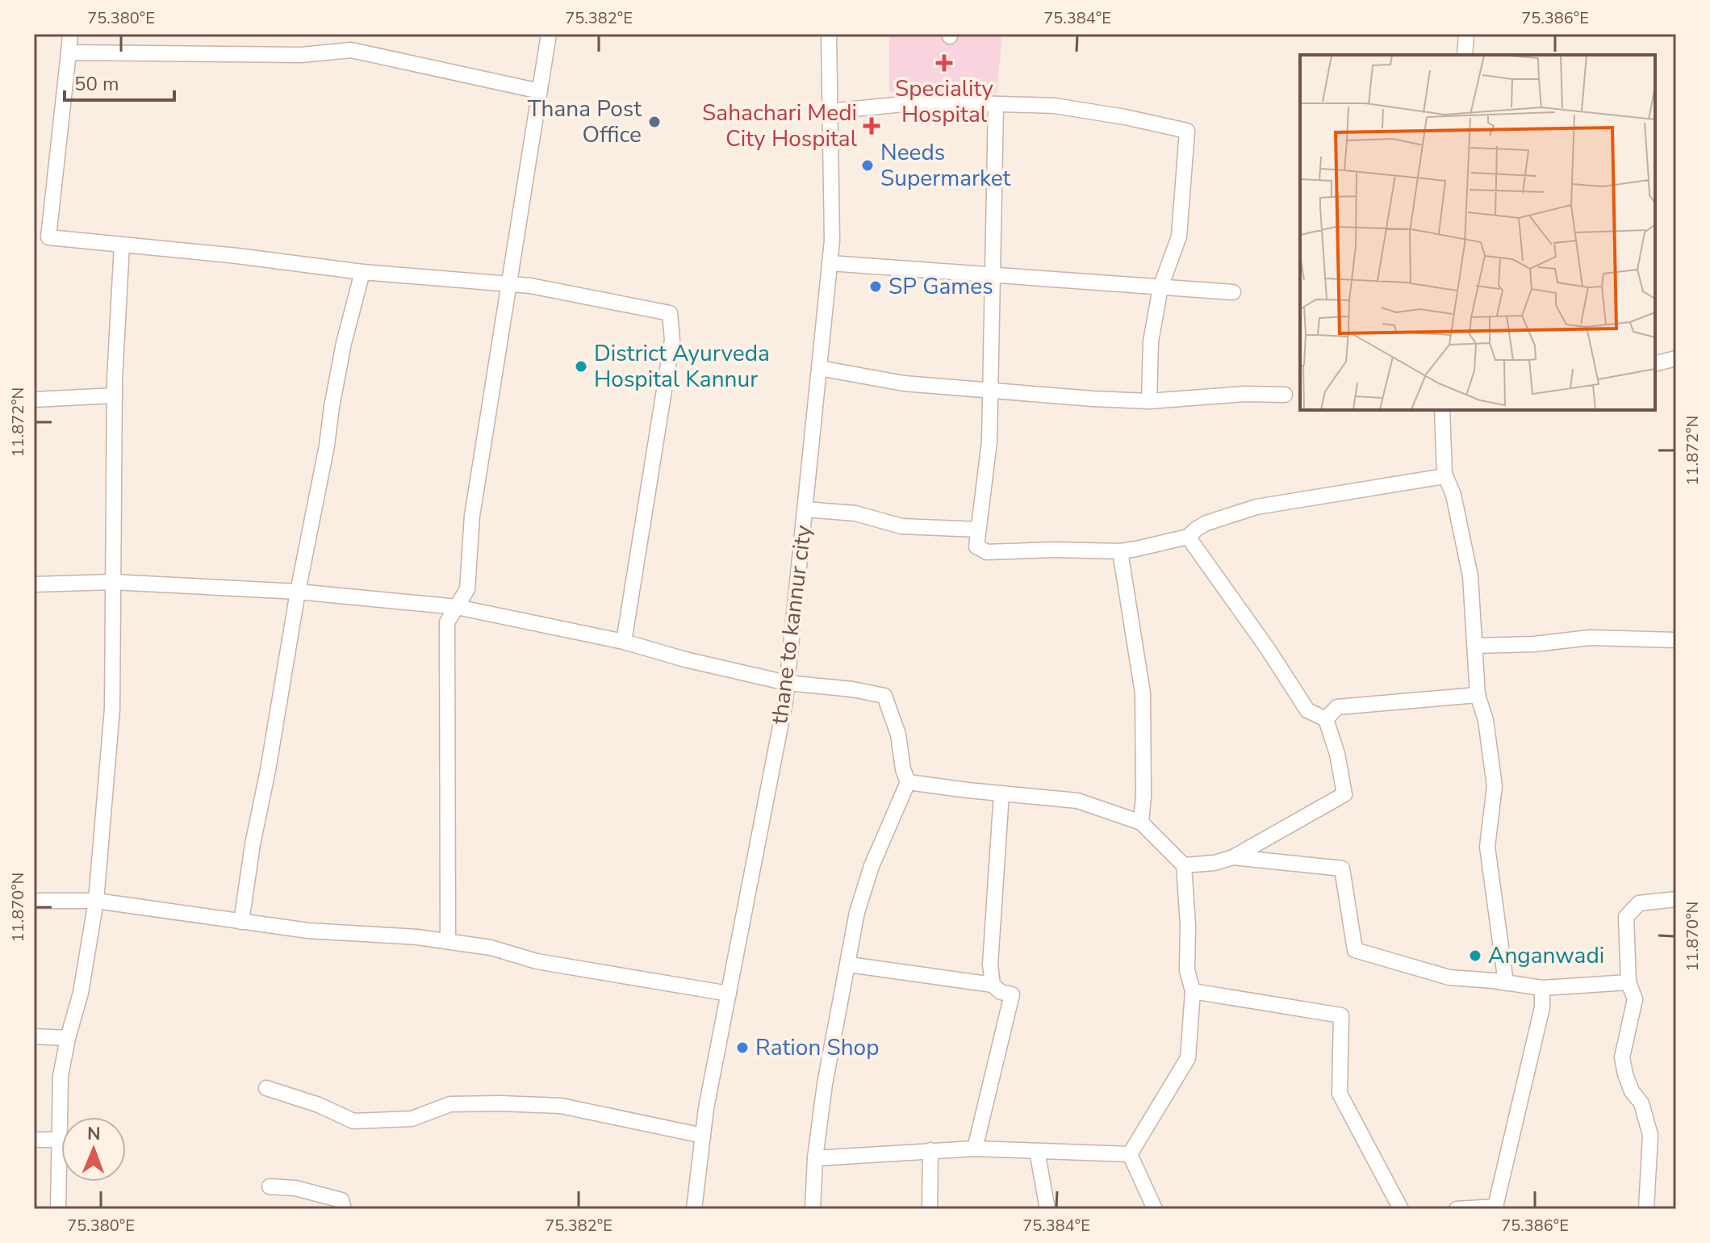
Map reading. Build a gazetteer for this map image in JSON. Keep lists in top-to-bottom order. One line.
{"streets":{"street":["thane to kannur city"]},"places":{"health":["Speciality Hospital","Sahachari Medi City Hospital"],"other":["Thana Post Office","Needs Supermarket","SP Games","District Ayurveda Hospital Kannur","Anganwadi","Ration Shop"]},"scale_bar":"50 m","north":"top","coordinates":["75.380°E","75.382°E","75.384°E","75.386°E","11.872°N","11.870°N"]}
